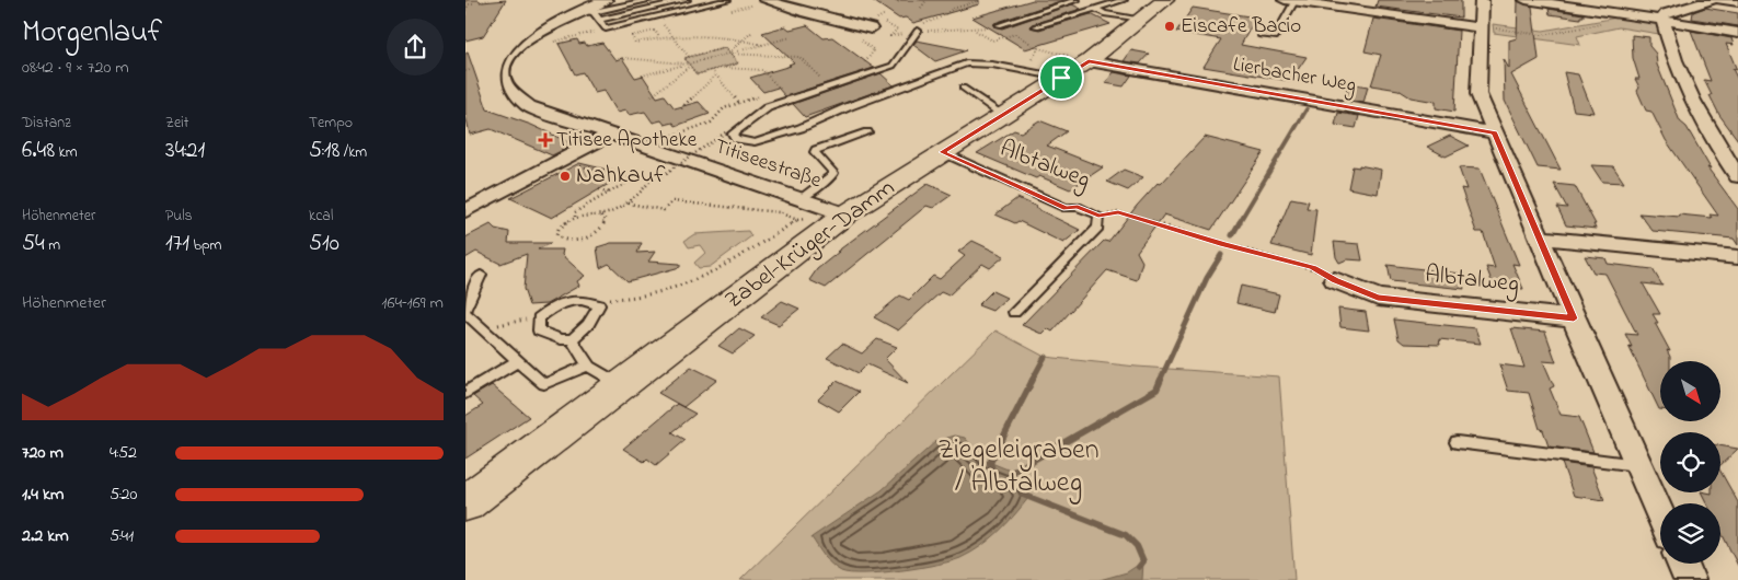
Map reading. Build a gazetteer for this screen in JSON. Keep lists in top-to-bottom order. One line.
{"streets":{"street":["Lierbacher Weg","Titiseestraße","Albtalweg","Zabel-Krüger-Damm"]},"crossings":[["Lierbacher Weg","Zabel-Krüger-Damm"],["Titiseestraße","Zabel-Krüger-Damm"],["Albtalweg","Zabel-Krüger-Damm"]],"parks":["Ziegeleigraben / Albtalweg"],"places":{"other":["Eiscafe Bacio","Nahkauf"],"health":["Titisee Apotheke"]},"north":"bottom right","page":{"heading":["Morgenlauf","08:42 · 9 × 720 m"],"stats":[["Distanz","6.48 km"],["Zeit","34:21"],["Tempo","5:18 /km"],["Höhenmeter","54 m"],["Puls","171 bpm"],["kcal","510"]],"chart":["Höhenmeter","164–169 m"],"list":[{"name":"720 m","note":"4:52"},{"name":"1.4 km","note":"5:20"},{"name":"2.2 km","note":"5:41"}]}}
